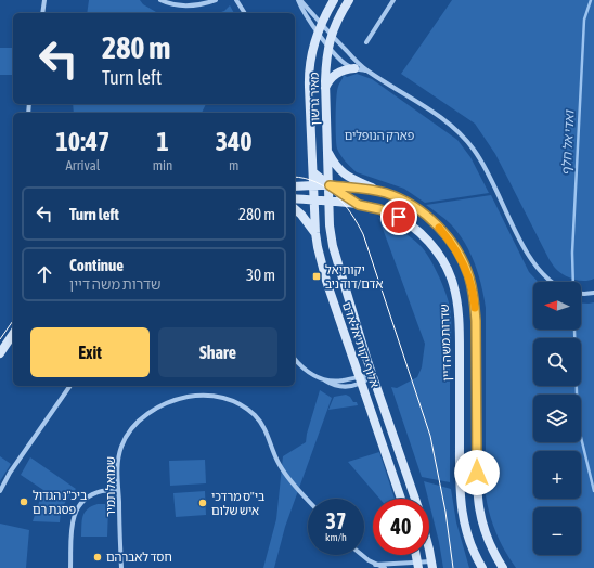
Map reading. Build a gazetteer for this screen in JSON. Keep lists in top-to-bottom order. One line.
{"streets":{"street":["מאיר גרשון","שדרות משה דיין","אלוף יקותיאל אדם","שמואל תמיר"]},"crossings":[["מאיר גרשון","שדרות משה דיין"],["מאיר גרשון","אלוף יקותיאל אדם"],["שדרות משה דיין","אלוף יקותיאל אדם"]],"water":["ואדי אל חלף"],"parks":["פארק הנופלים"],"places":{"transit":["יקותיאל אדם/דוד ניב"],"other":["ביכ\"נ הגדול פסגת רם","בי\"ס מרדכי איש שלום","חסד לאברהם"]},"north":"left","page":{"turn":["280 m","Turn left"],"eta":["10:47","Arrival","1","min","340","m"],"list":[{"name":"Turn left","value":"280 m"},{"name":"Continue","note":"שדרות משה דיין","value":"30 m"}],"map_buttons":["+","−"],"buttons":["Exit","Share"],"speed":"37 km/h","limit":"40"}}
